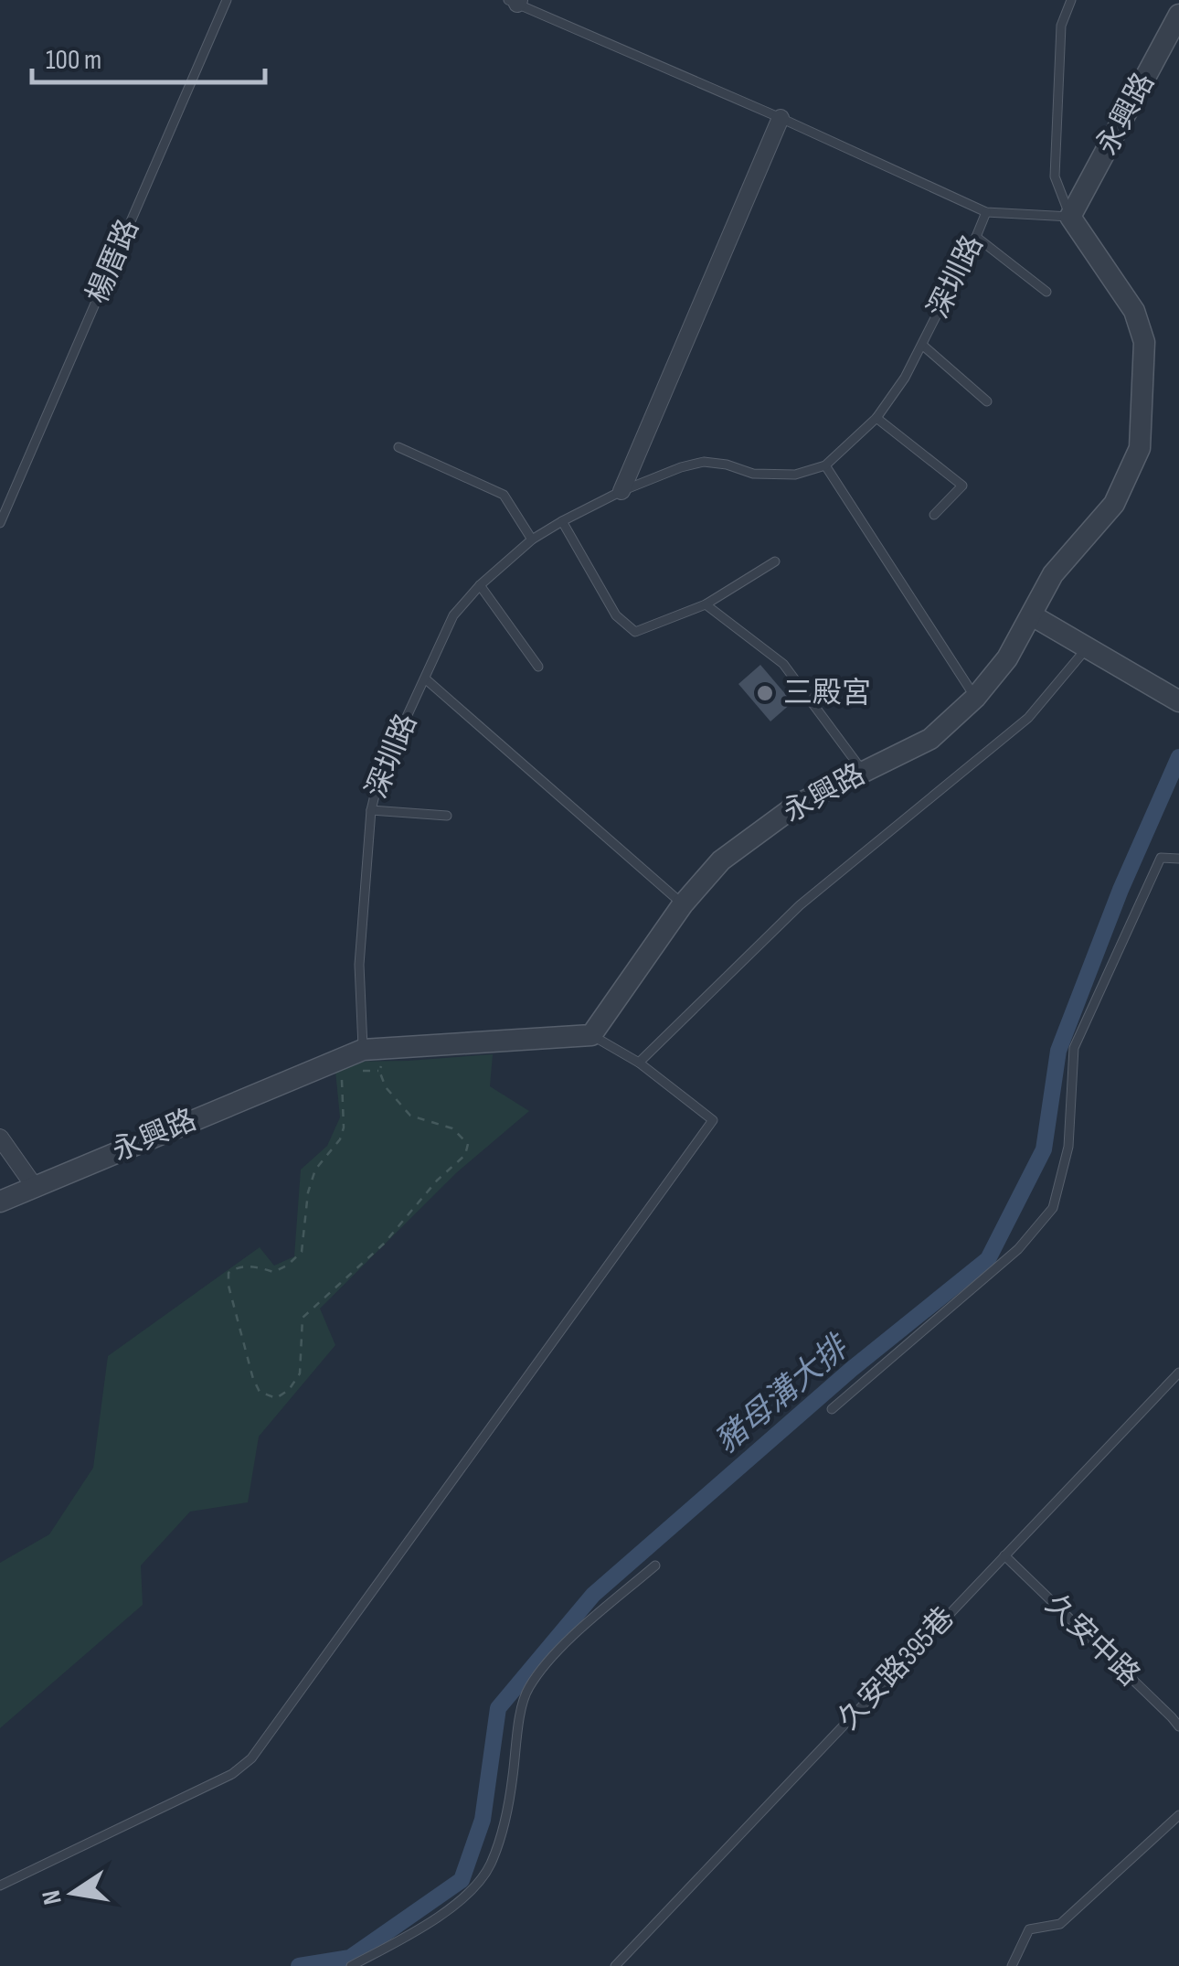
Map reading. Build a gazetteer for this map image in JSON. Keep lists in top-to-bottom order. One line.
{"streets":{"street":["永興路"],"lane":["楊厝路","深圳路","久安中路","久安路395巷"]},"crossings":[["永興路","深圳路"],["久安中路","久安路395巷"]],"water":["豬母溝大排"],"places":["三殿宮"],"scale_bar":"100 m","north":"left"}
